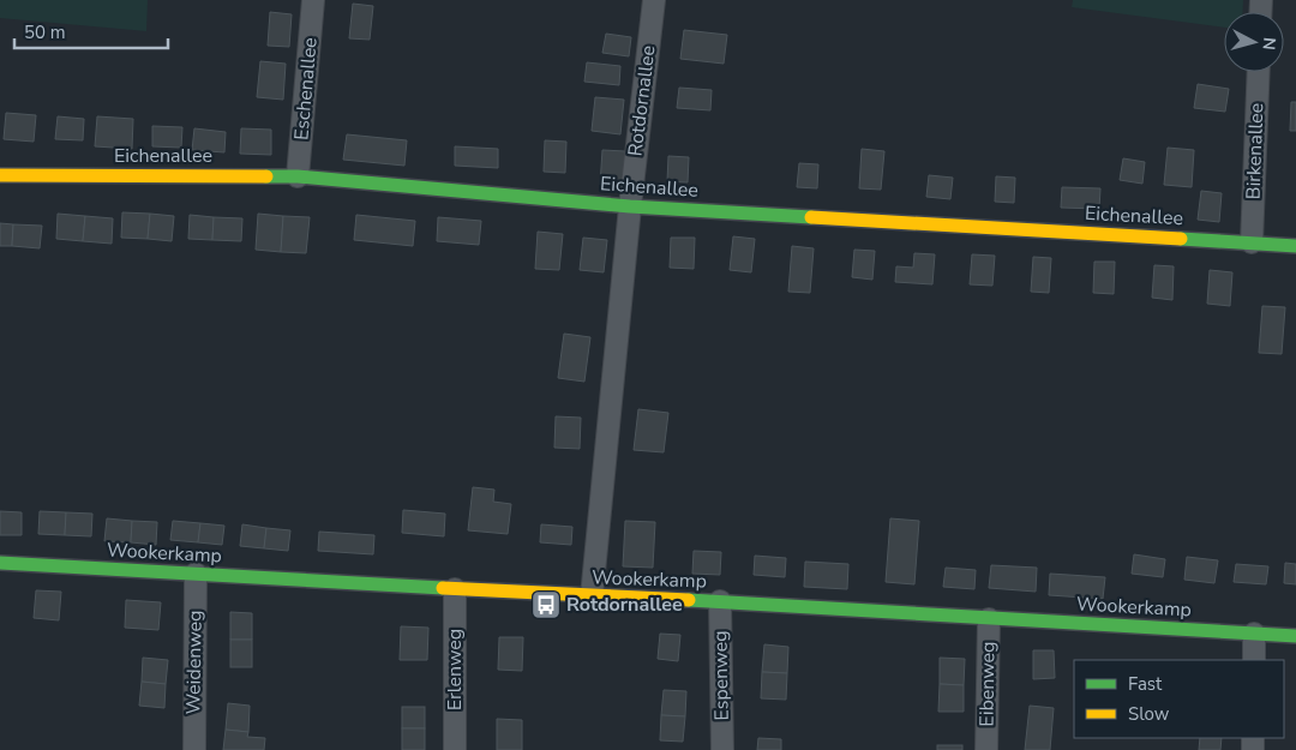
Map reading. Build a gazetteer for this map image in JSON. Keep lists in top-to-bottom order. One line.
{"streets":{"street":["Eschenallee","Rotdornallee","Birkenallee","Eichenallee","Wookerkamp","Weidenweg","Erlenweg","Espenweg","Eibenweg"]},"crossings":[["Eschenallee","Eichenallee"],["Rotdornallee","Eichenallee"],["Rotdornallee","Wookerkamp"],["Birkenallee","Eichenallee"],["Wookerkamp","Weidenweg"],["Wookerkamp","Erlenweg"],["Wookerkamp","Espenweg"],["Wookerkamp","Eibenweg"]],"places":{"bus stop":["Rotdornallee"]},"legend":["Fast","Slow"],"scale_bar":"50 m","north":"right"}
